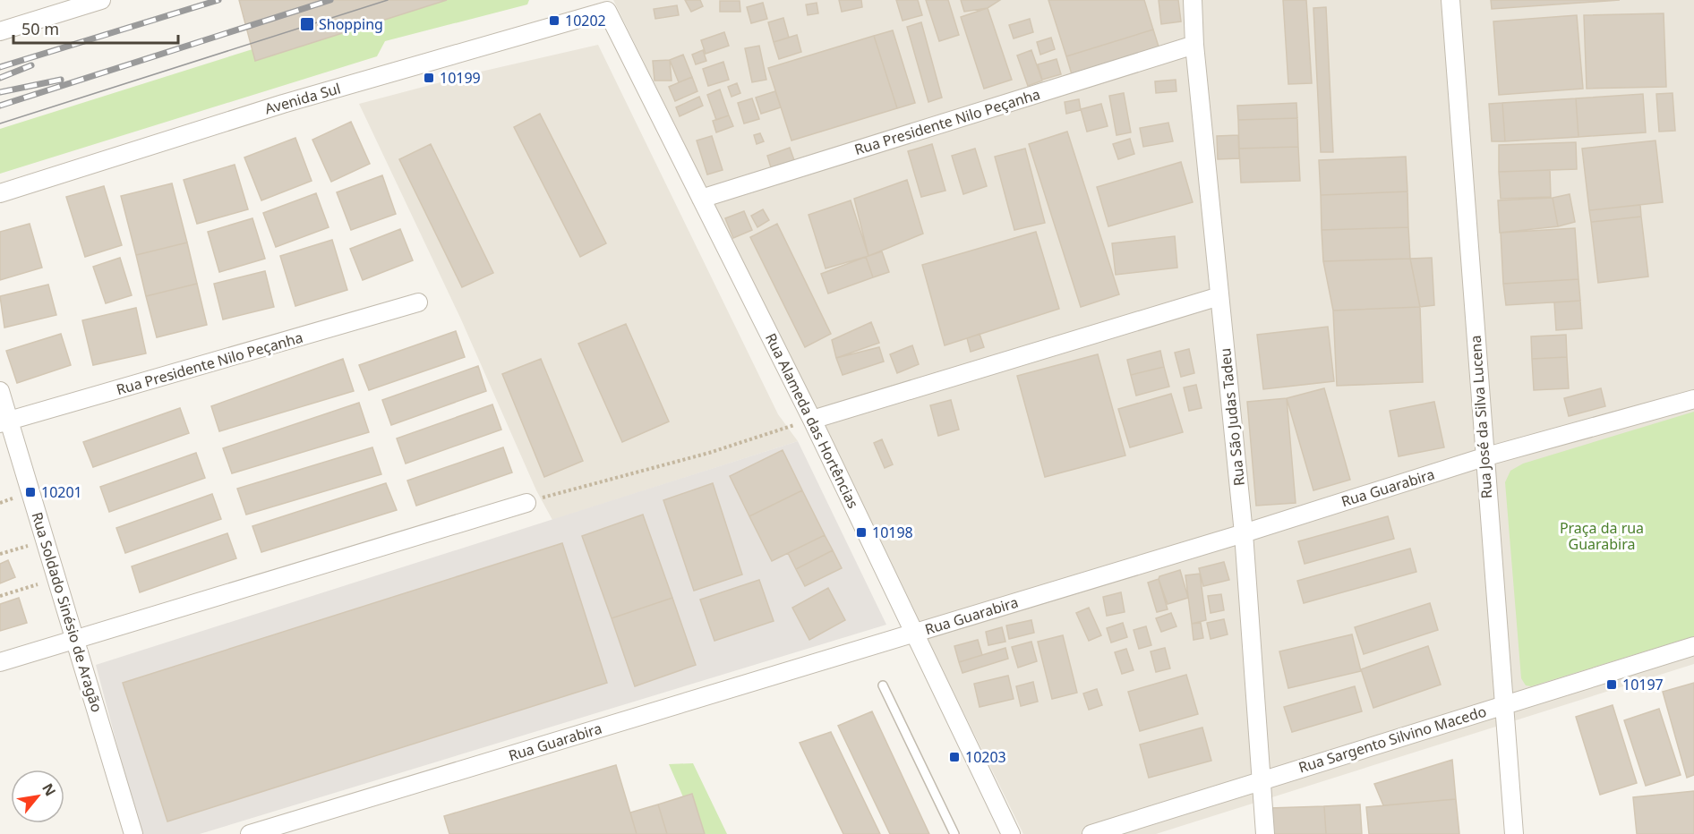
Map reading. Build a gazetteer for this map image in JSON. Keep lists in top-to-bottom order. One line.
{"streets":{"street":["Avenida Sul","Rua Presidente Nilo Peçanha","Rua São Judas Tadeu","Rua José da Silva Lucena","Rua Alameda das Hortências","Rua Guarabira","Rua Soldado Sinésio de Aragão","Rua Sargento Silvino Macedo"]},"crossings":[["Avenida Sul","Rua Alameda das Hortências"],["Rua Presidente Nilo Peçanha","Rua São Judas Tadeu"],["Rua Presidente Nilo Peçanha","Rua Alameda das Hortências"],["Rua Presidente Nilo Peçanha","Rua Soldado Sinésio de Aragão"],["Rua São Judas Tadeu","Rua Guarabira"],["Rua São Judas Tadeu","Rua Sargento Silvino Macedo"],["Rua José da Silva Lucena","Rua Guarabira"],["Rua José da Silva Lucena","Rua Sargento Silvino Macedo"],["Rua Alameda das Hortências","Rua Guarabira"]],"parks":["Praça da rua Guarabira"],"places":{"transit":["10202","Shopping","10199","10201","10198","10197","10203"]},"scale_bar":"50 m","north":"top right"}
